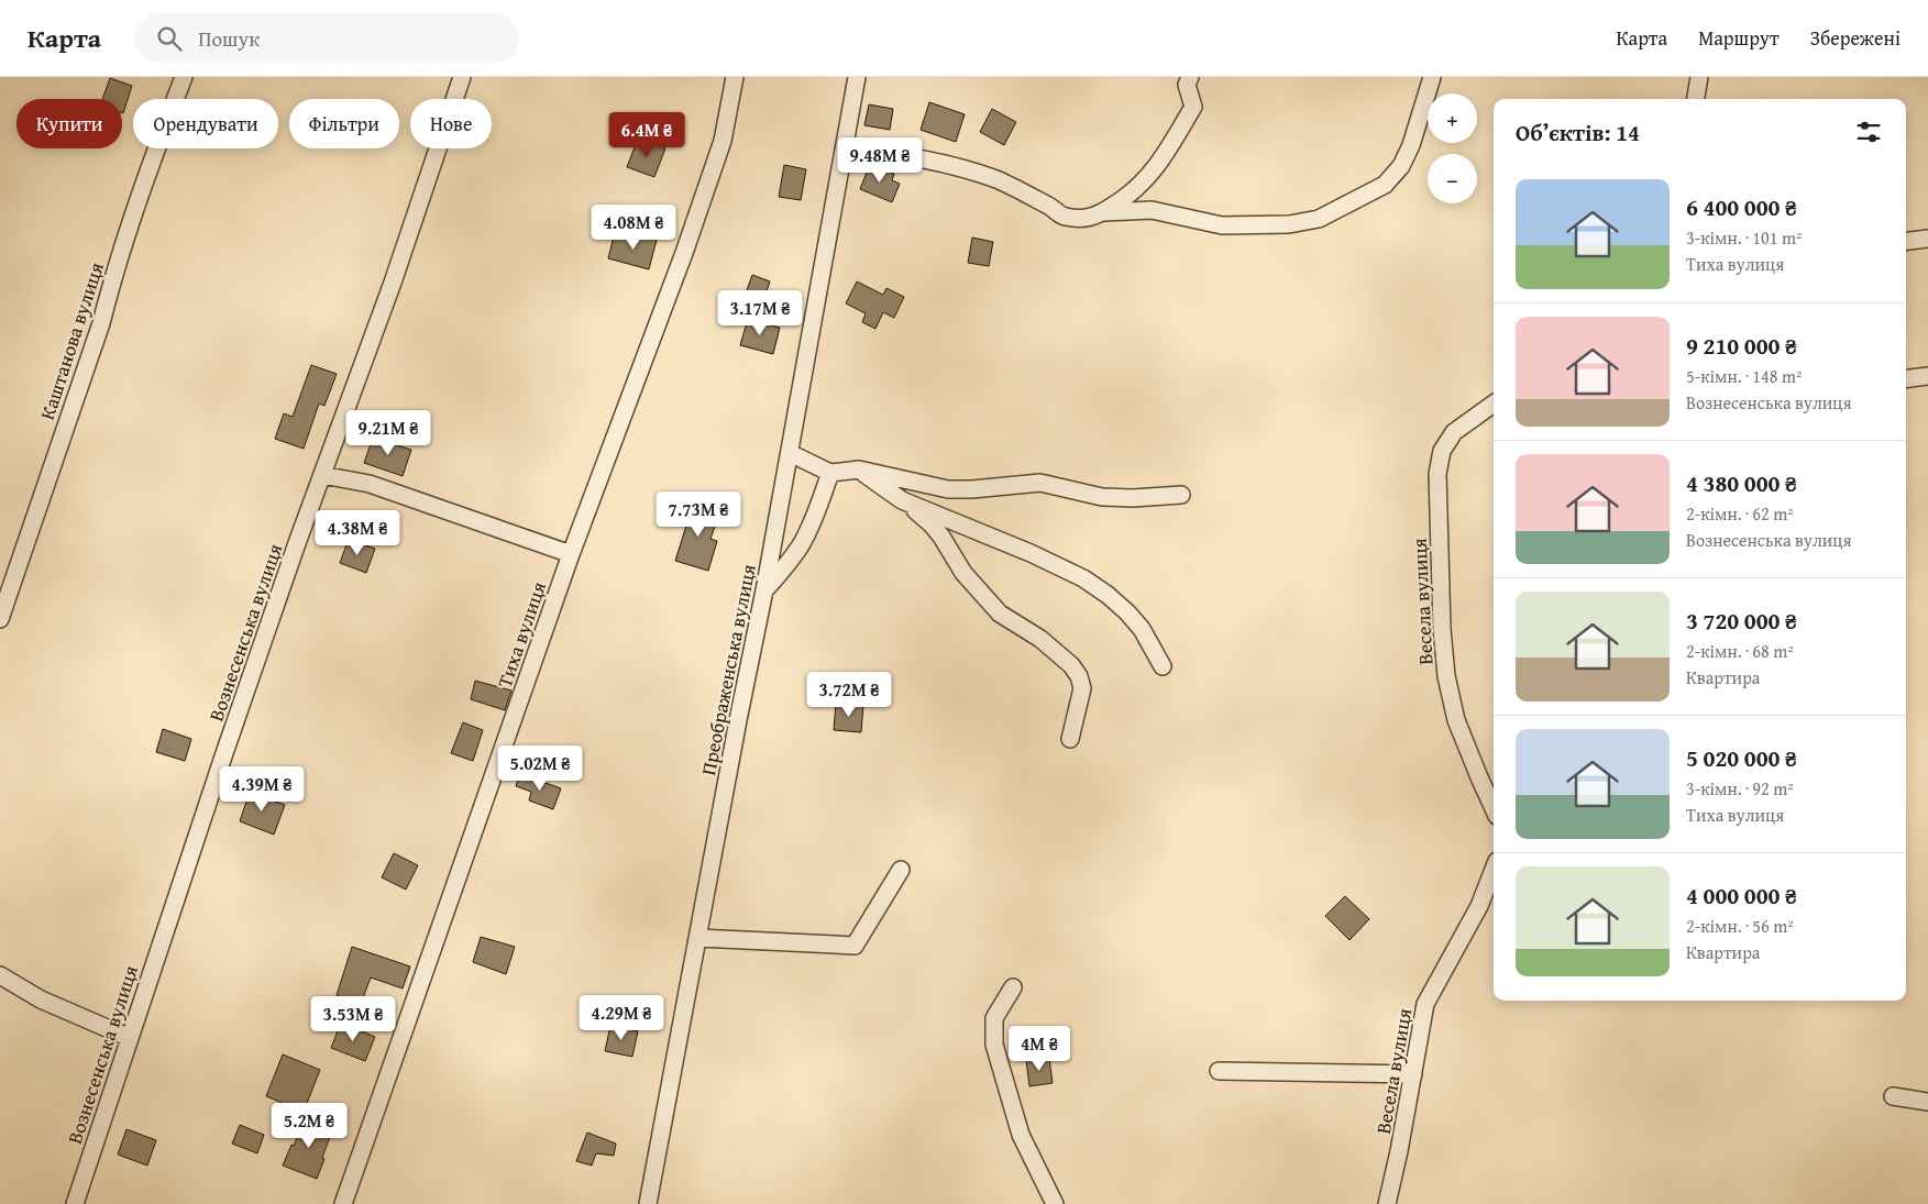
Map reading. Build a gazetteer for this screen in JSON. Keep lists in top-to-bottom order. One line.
{"streets":{"street":["Каштанова вулиця","Весела вулиця","Вознесенська вулиця","Тиха вулиця","Преображенська вулиця"]},"page":{"header":"Карта","search":"Пошук","nav":["Карта","Маршрут","Збережені"],"map_buttons":["+","−"],"chip":["Купити","Орендувати","Фільтри","Нове"],"heading":"Об’єктів: 14","price":["6.4M ₴","9.48M ₴","4.08M ₴","3.17M ₴","9.21M ₴","7.73M ₴","4.38M ₴","3.72M ₴","5.02M ₴","4.39M ₴","4.29M ₴","3.53M ₴","4M ₴","5.2M ₴"],"list":[{"name":"6 400 000 ₴","note":"3-кімн. · 101 m² · Тиха вулиця"},{"name":"9 210 000 ₴","note":"5-кімн. · 148 m² · Вознесенська вулиця"},{"name":"4 380 000 ₴","note":"2-кімн. · 62 m² · Вознесенська вулиця"},{"name":"3 720 000 ₴","note":"2-кімн. · 68 m² · Квартира"},{"name":"5 020 000 ₴","note":"3-кімн. · 92 m² · Тиха вулиця"},{"name":"4 000 000 ₴","note":"2-кімн. · 56 m² · Квартира"}]}}
